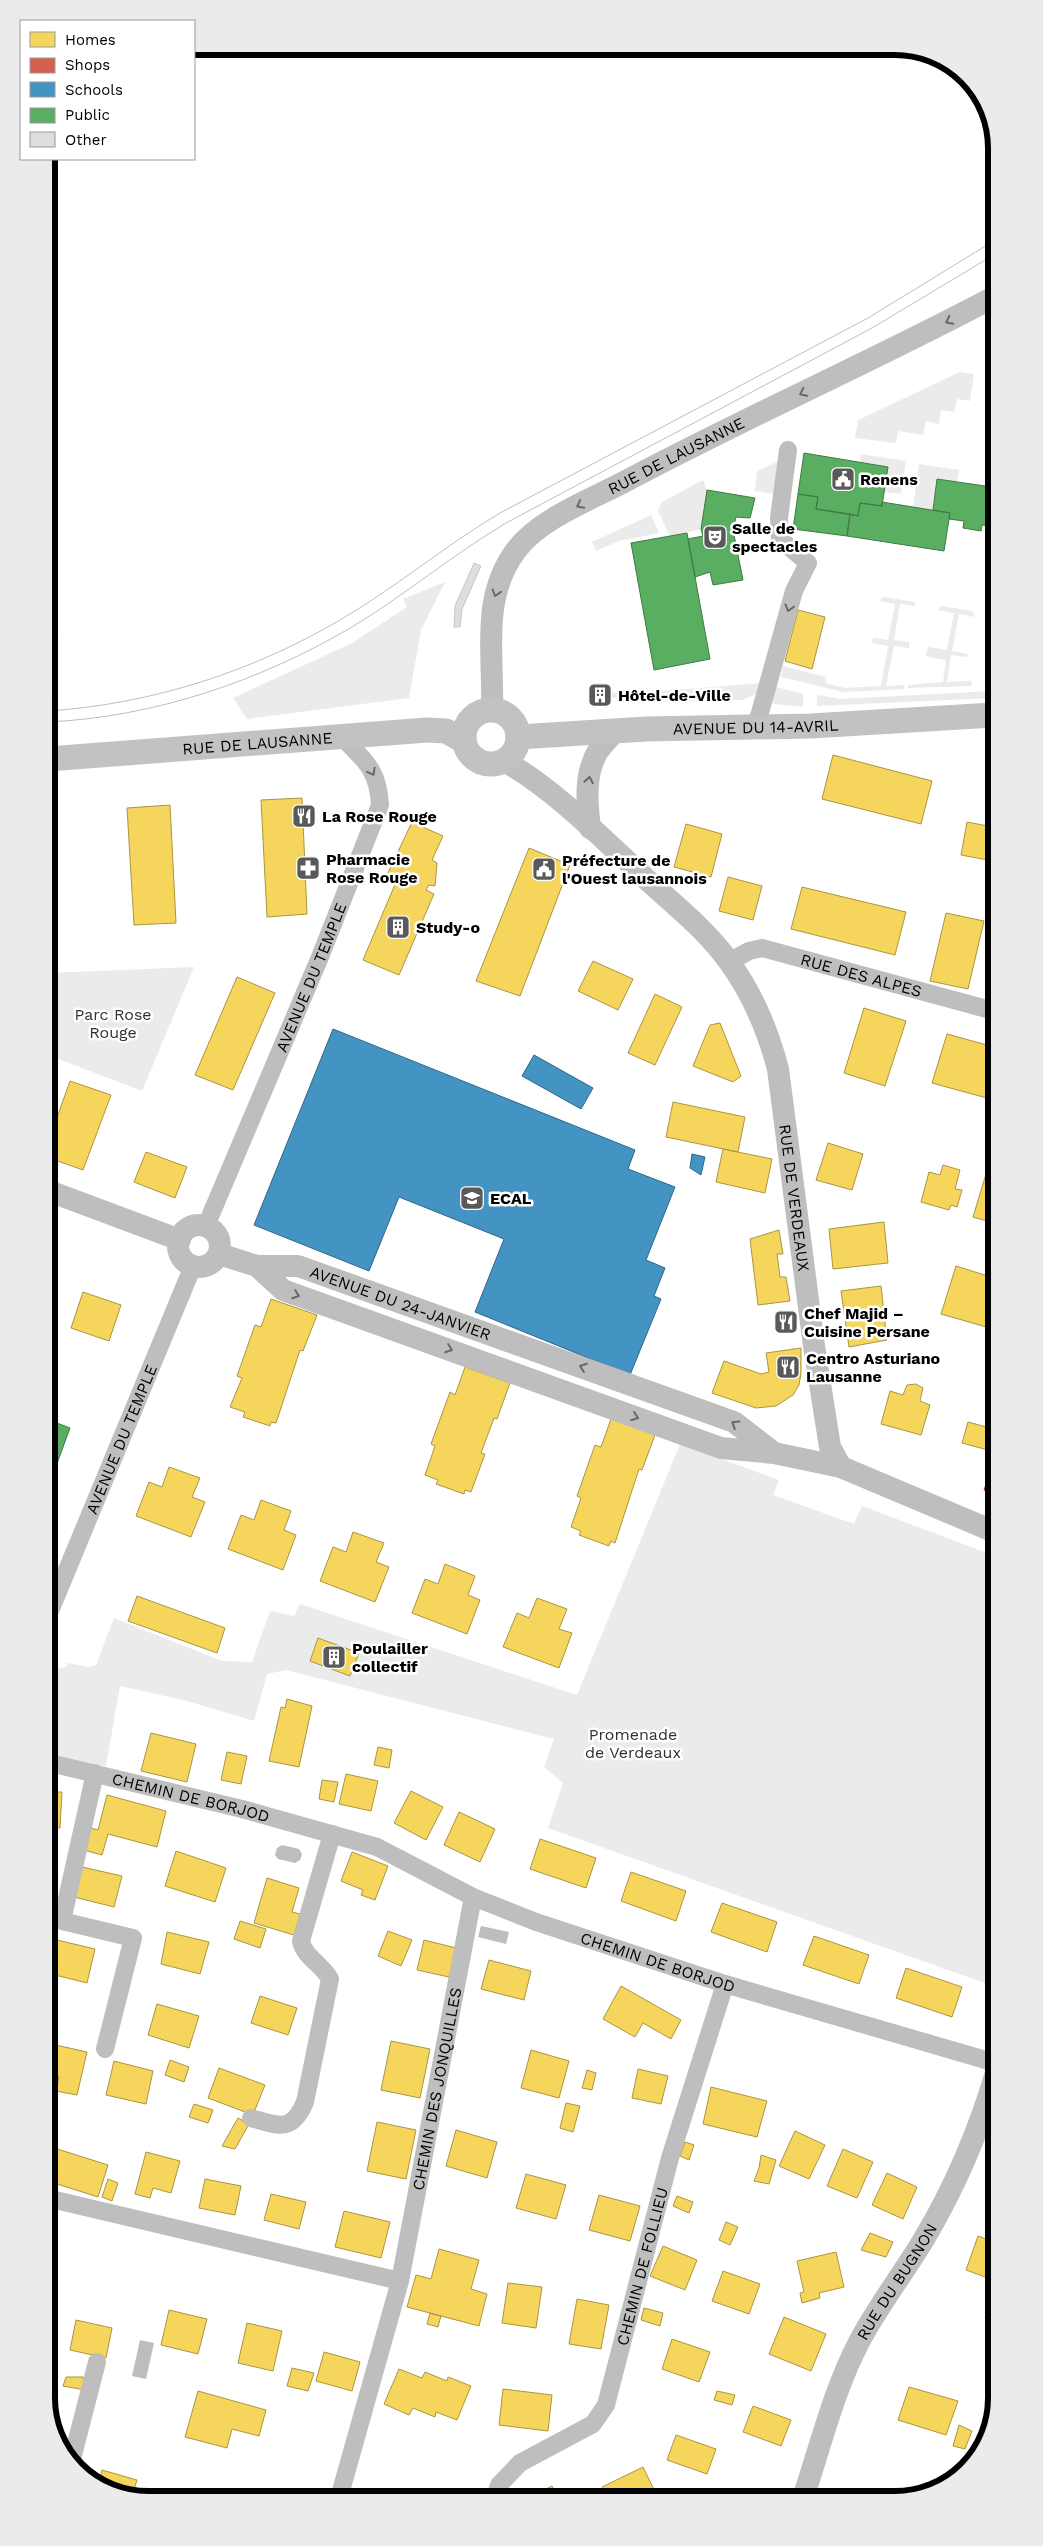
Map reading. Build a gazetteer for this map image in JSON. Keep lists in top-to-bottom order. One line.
{"streets":{"main road":["RUE DE LAUSANNE","AVENUE DU 14-AVRIL"],"street":["RUE DES ALPES","AVENUE DU TEMPLE","RUE DE VERDEAUX","AVENUE DU 24-JANVIER","CHEMIN DE BORJOD","CHEMIN DES JONQUILLES","CHEMIN DE FOLLIEU","RUE DU BUGNON"]},"crossings":[["RUE DE LAUSANNE","AVENUE DU 14-AVRIL"],["RUE DE LAUSANNE","AVENUE DU TEMPLE"],["RUE DE LAUSANNE","RUE DE VERDEAUX"],["AVENUE DU 14-AVRIL","RUE DE VERDEAUX"],["RUE DES ALPES","RUE DE VERDEAUX"],["AVENUE DU TEMPLE","AVENUE DU 24-JANVIER"],["RUE DE VERDEAUX","AVENUE DU 24-JANVIER"],["CHEMIN DE BORJOD","CHEMIN DES JONQUILLES"],["CHEMIN DE BORJOD","CHEMIN DE FOLLIEU"]],"one_way":["RUE DE LAUSANNE","AVENUE DU TEMPLE"],"parks":["Parc Rose Rouge","Promenade de Verdeaux"],"places":{"public building":["Renens","Préfecture de l'Ouest lausannois"],"theatre":["Salle de spectacles"],"building":["Hôtel-de-Ville","Study-o","Poulailler collectif"],"restaurant":["La Rose Rouge","Chef Majid – Cuisine Persane","Centro Asturiano Lausanne"],"pharmacy":["Pharmacie Rose Rouge"],"school or university":["ECAL"]},"legend":["Homes","Shops","Schools","Public","Other"]}
